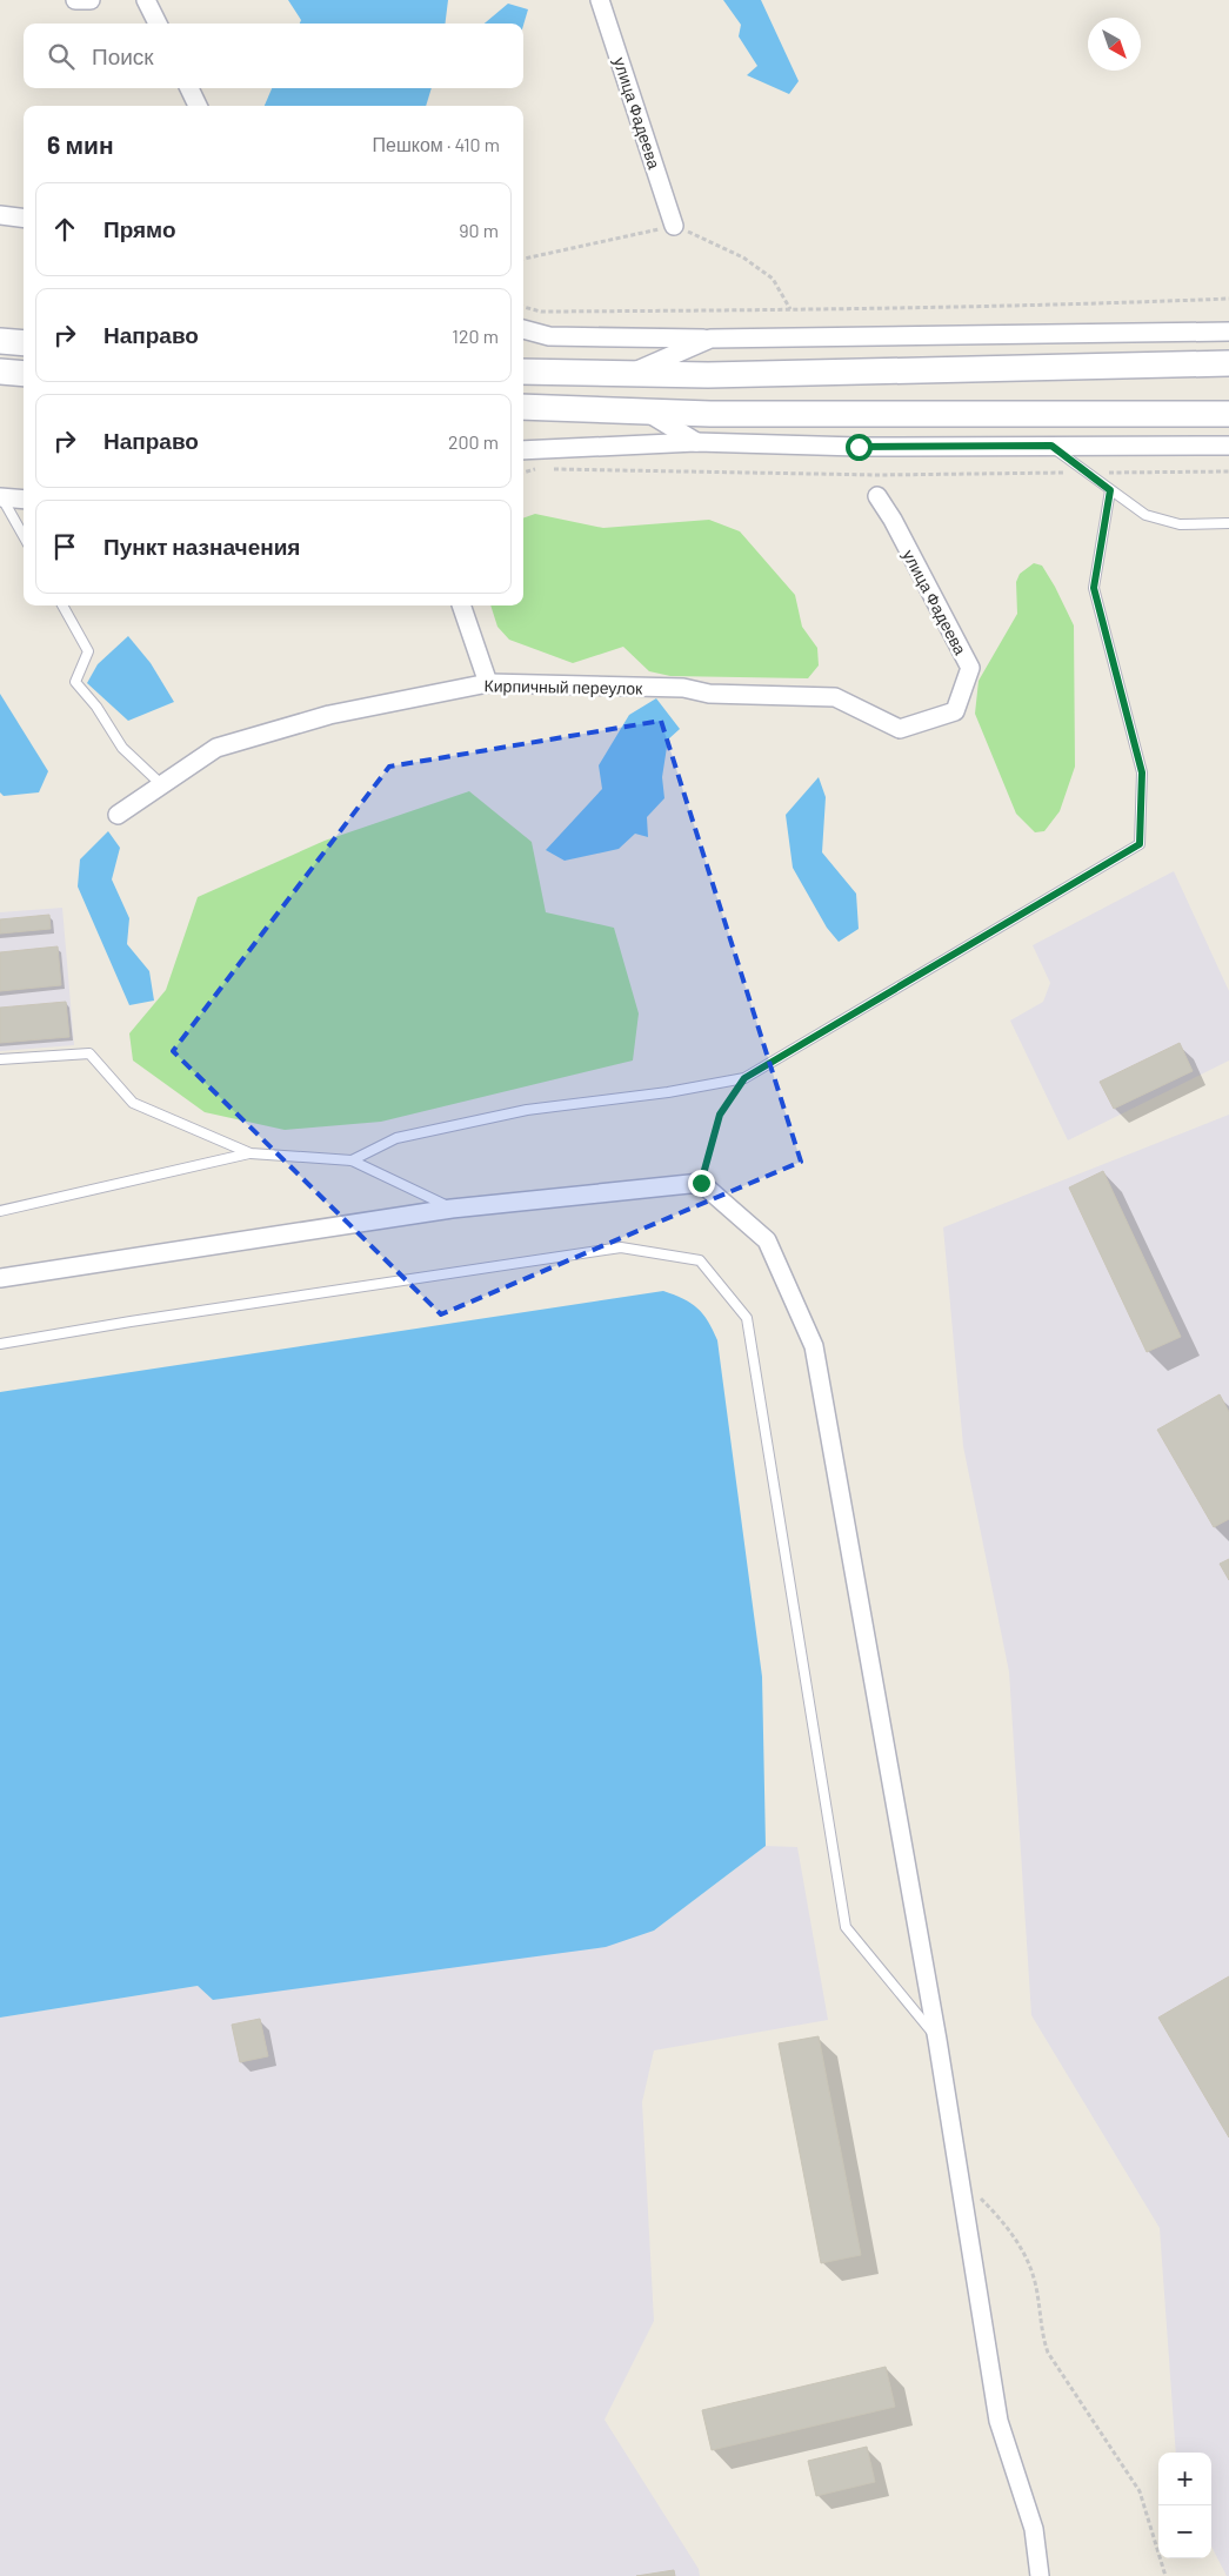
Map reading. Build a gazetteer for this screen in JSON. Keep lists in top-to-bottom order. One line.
{"streets":{"street":["улица Фадеева","Кирпичный переулок"]},"crossings":[["улица Фадеева","Кирпичный переулок"]],"north":"bottom right","page":{"search":"Поиск","heading":["6 мин","Пешком · 410 m"],"list":[["Прямо","90 m"],["Направо","120 m"],["Направо","200 m"],"Пункт назначения"],"map_buttons":["+","−"]}}
